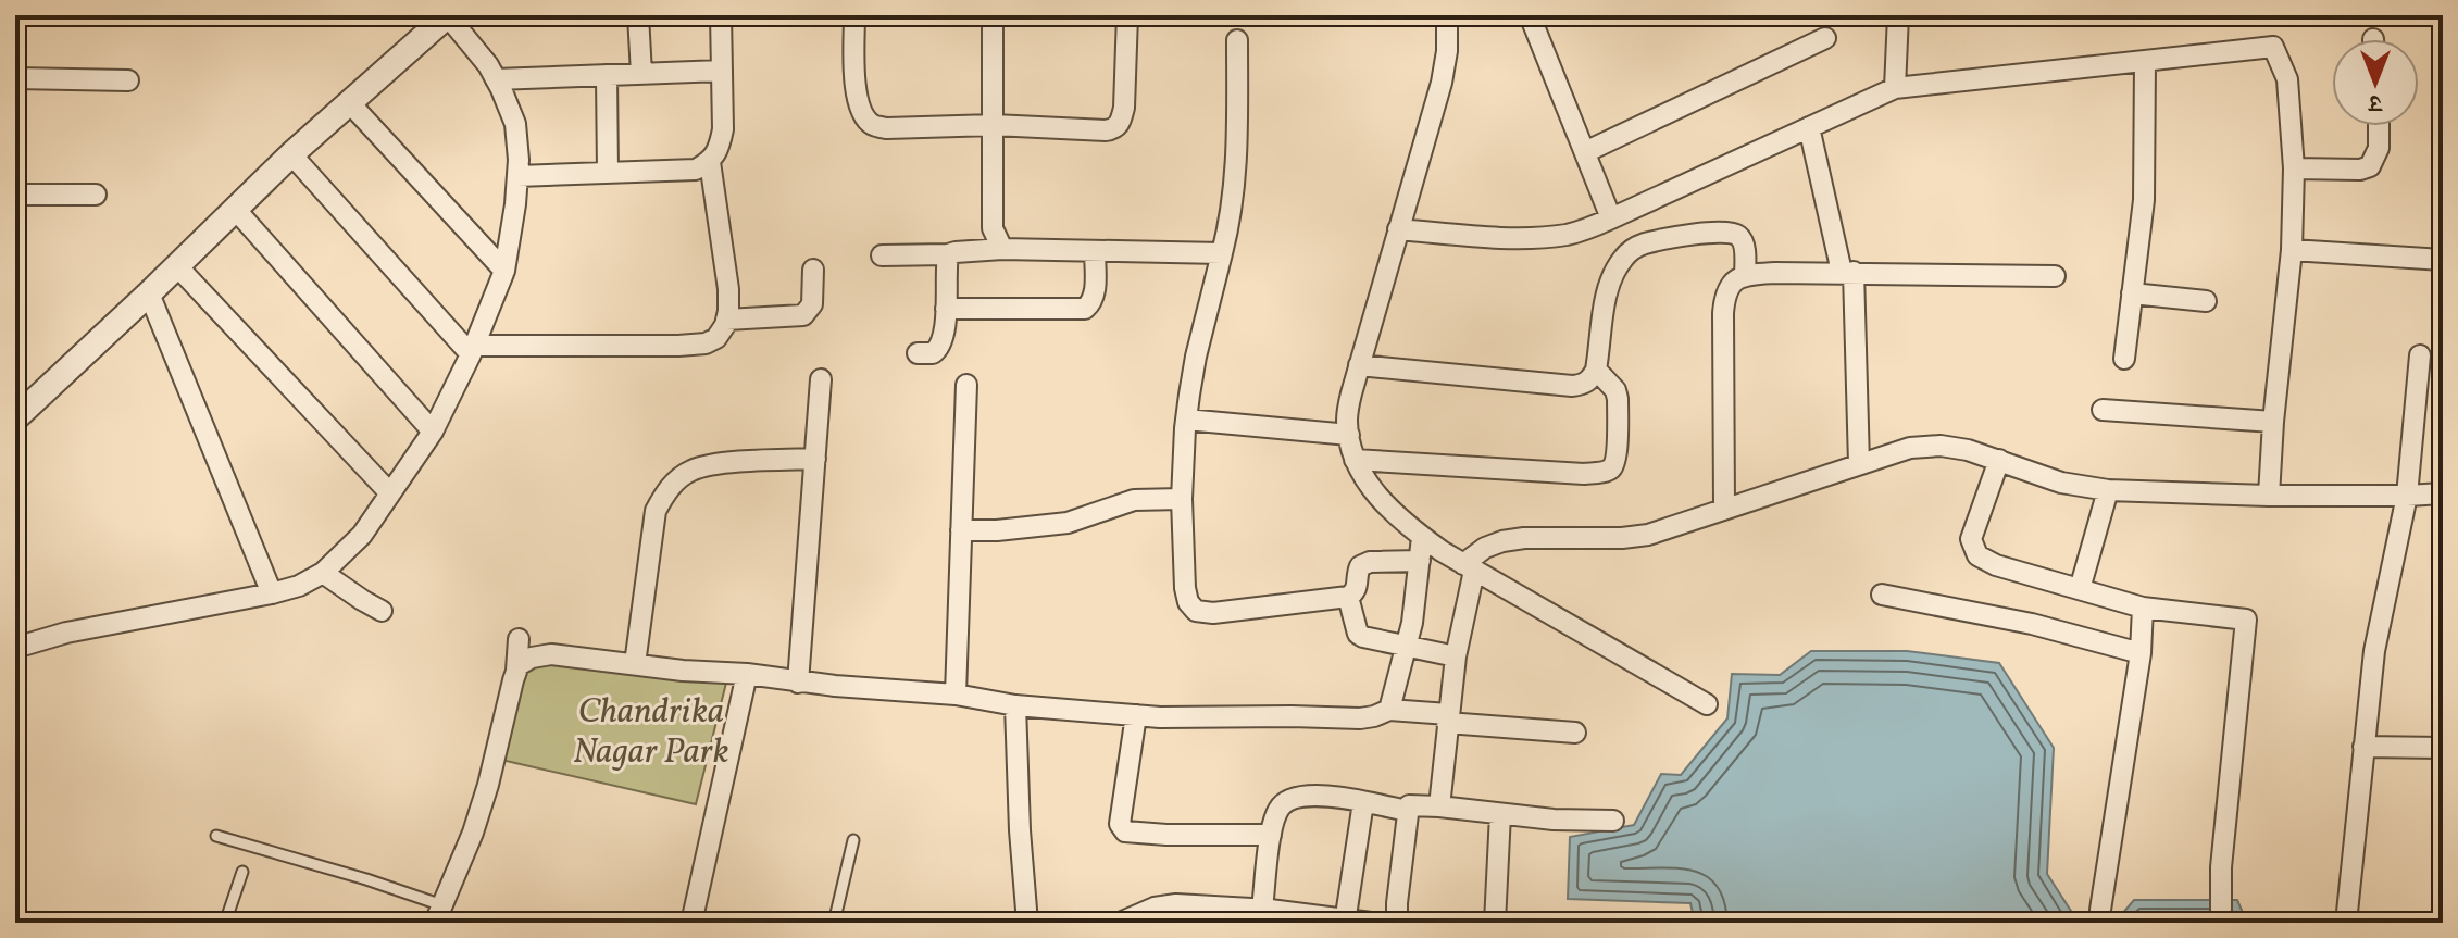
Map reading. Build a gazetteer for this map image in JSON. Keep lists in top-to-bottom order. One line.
{"parks":["Chandrika Nagar Park"],"north":"bottom"}
